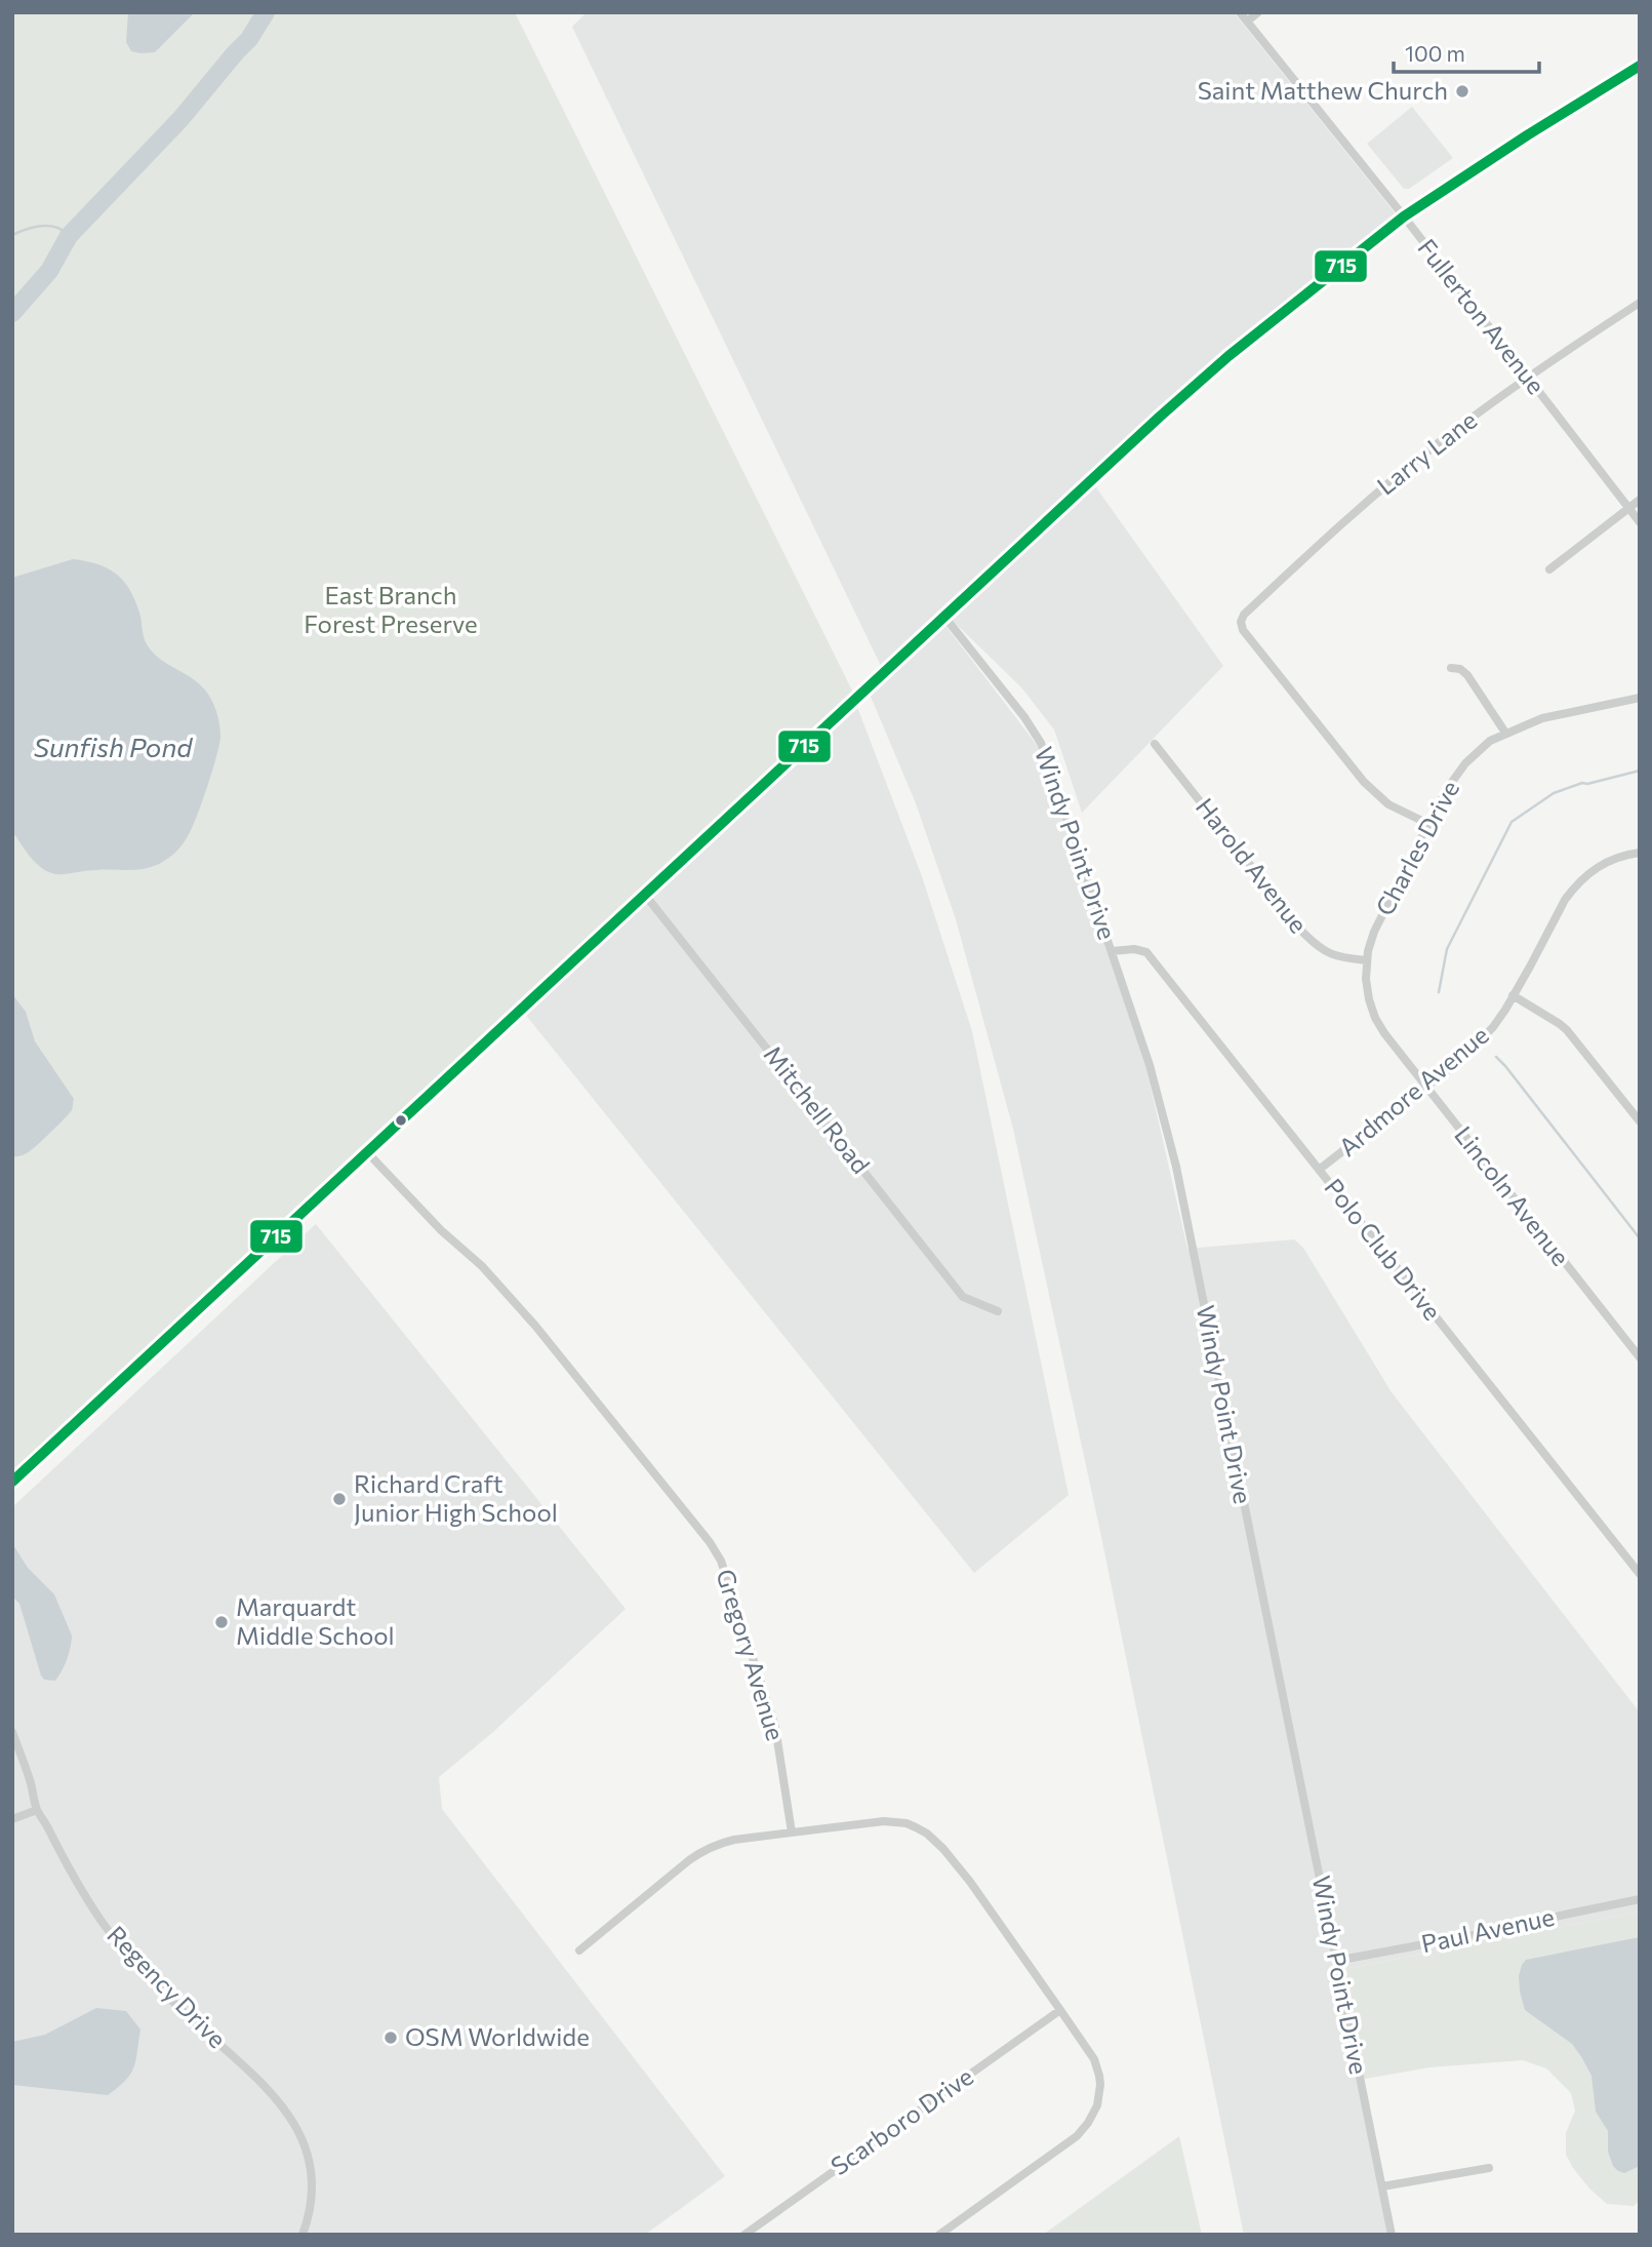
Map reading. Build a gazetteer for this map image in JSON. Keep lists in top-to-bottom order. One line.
{"streets":{"street":["Fullerton Avenue","Larry Lane","Windy Point Drive","Charles Drive","Harold Avenue","Ardmore Avenue","Mitchell Road","Lincoln Avenue","Polo Club Drive","Gregory Avenue","Paul Avenue","Regency Drive","Scarboro Drive"]},"crossings":[["Fullerton Avenue","Larry Lane"],["Larry Lane","Charles Drive"],["Windy Point Drive","Polo Club Drive"],["Windy Point Drive","Paul Avenue"],["Charles Drive","Harold Avenue"],["Charles Drive","Lincoln Avenue"],["Ardmore Avenue","Lincoln Avenue"],["Ardmore Avenue","Polo Club Drive"]],"water":["Sunfish Pond"],"parks":["East Branch Forest Preserve"],"places":["Saint Matthew Church","Richard Craft Junior High School","Marquardt Middle School","OSM Worldwide"],"lines":["transit line 715"],"scale_bar":"100 m"}
